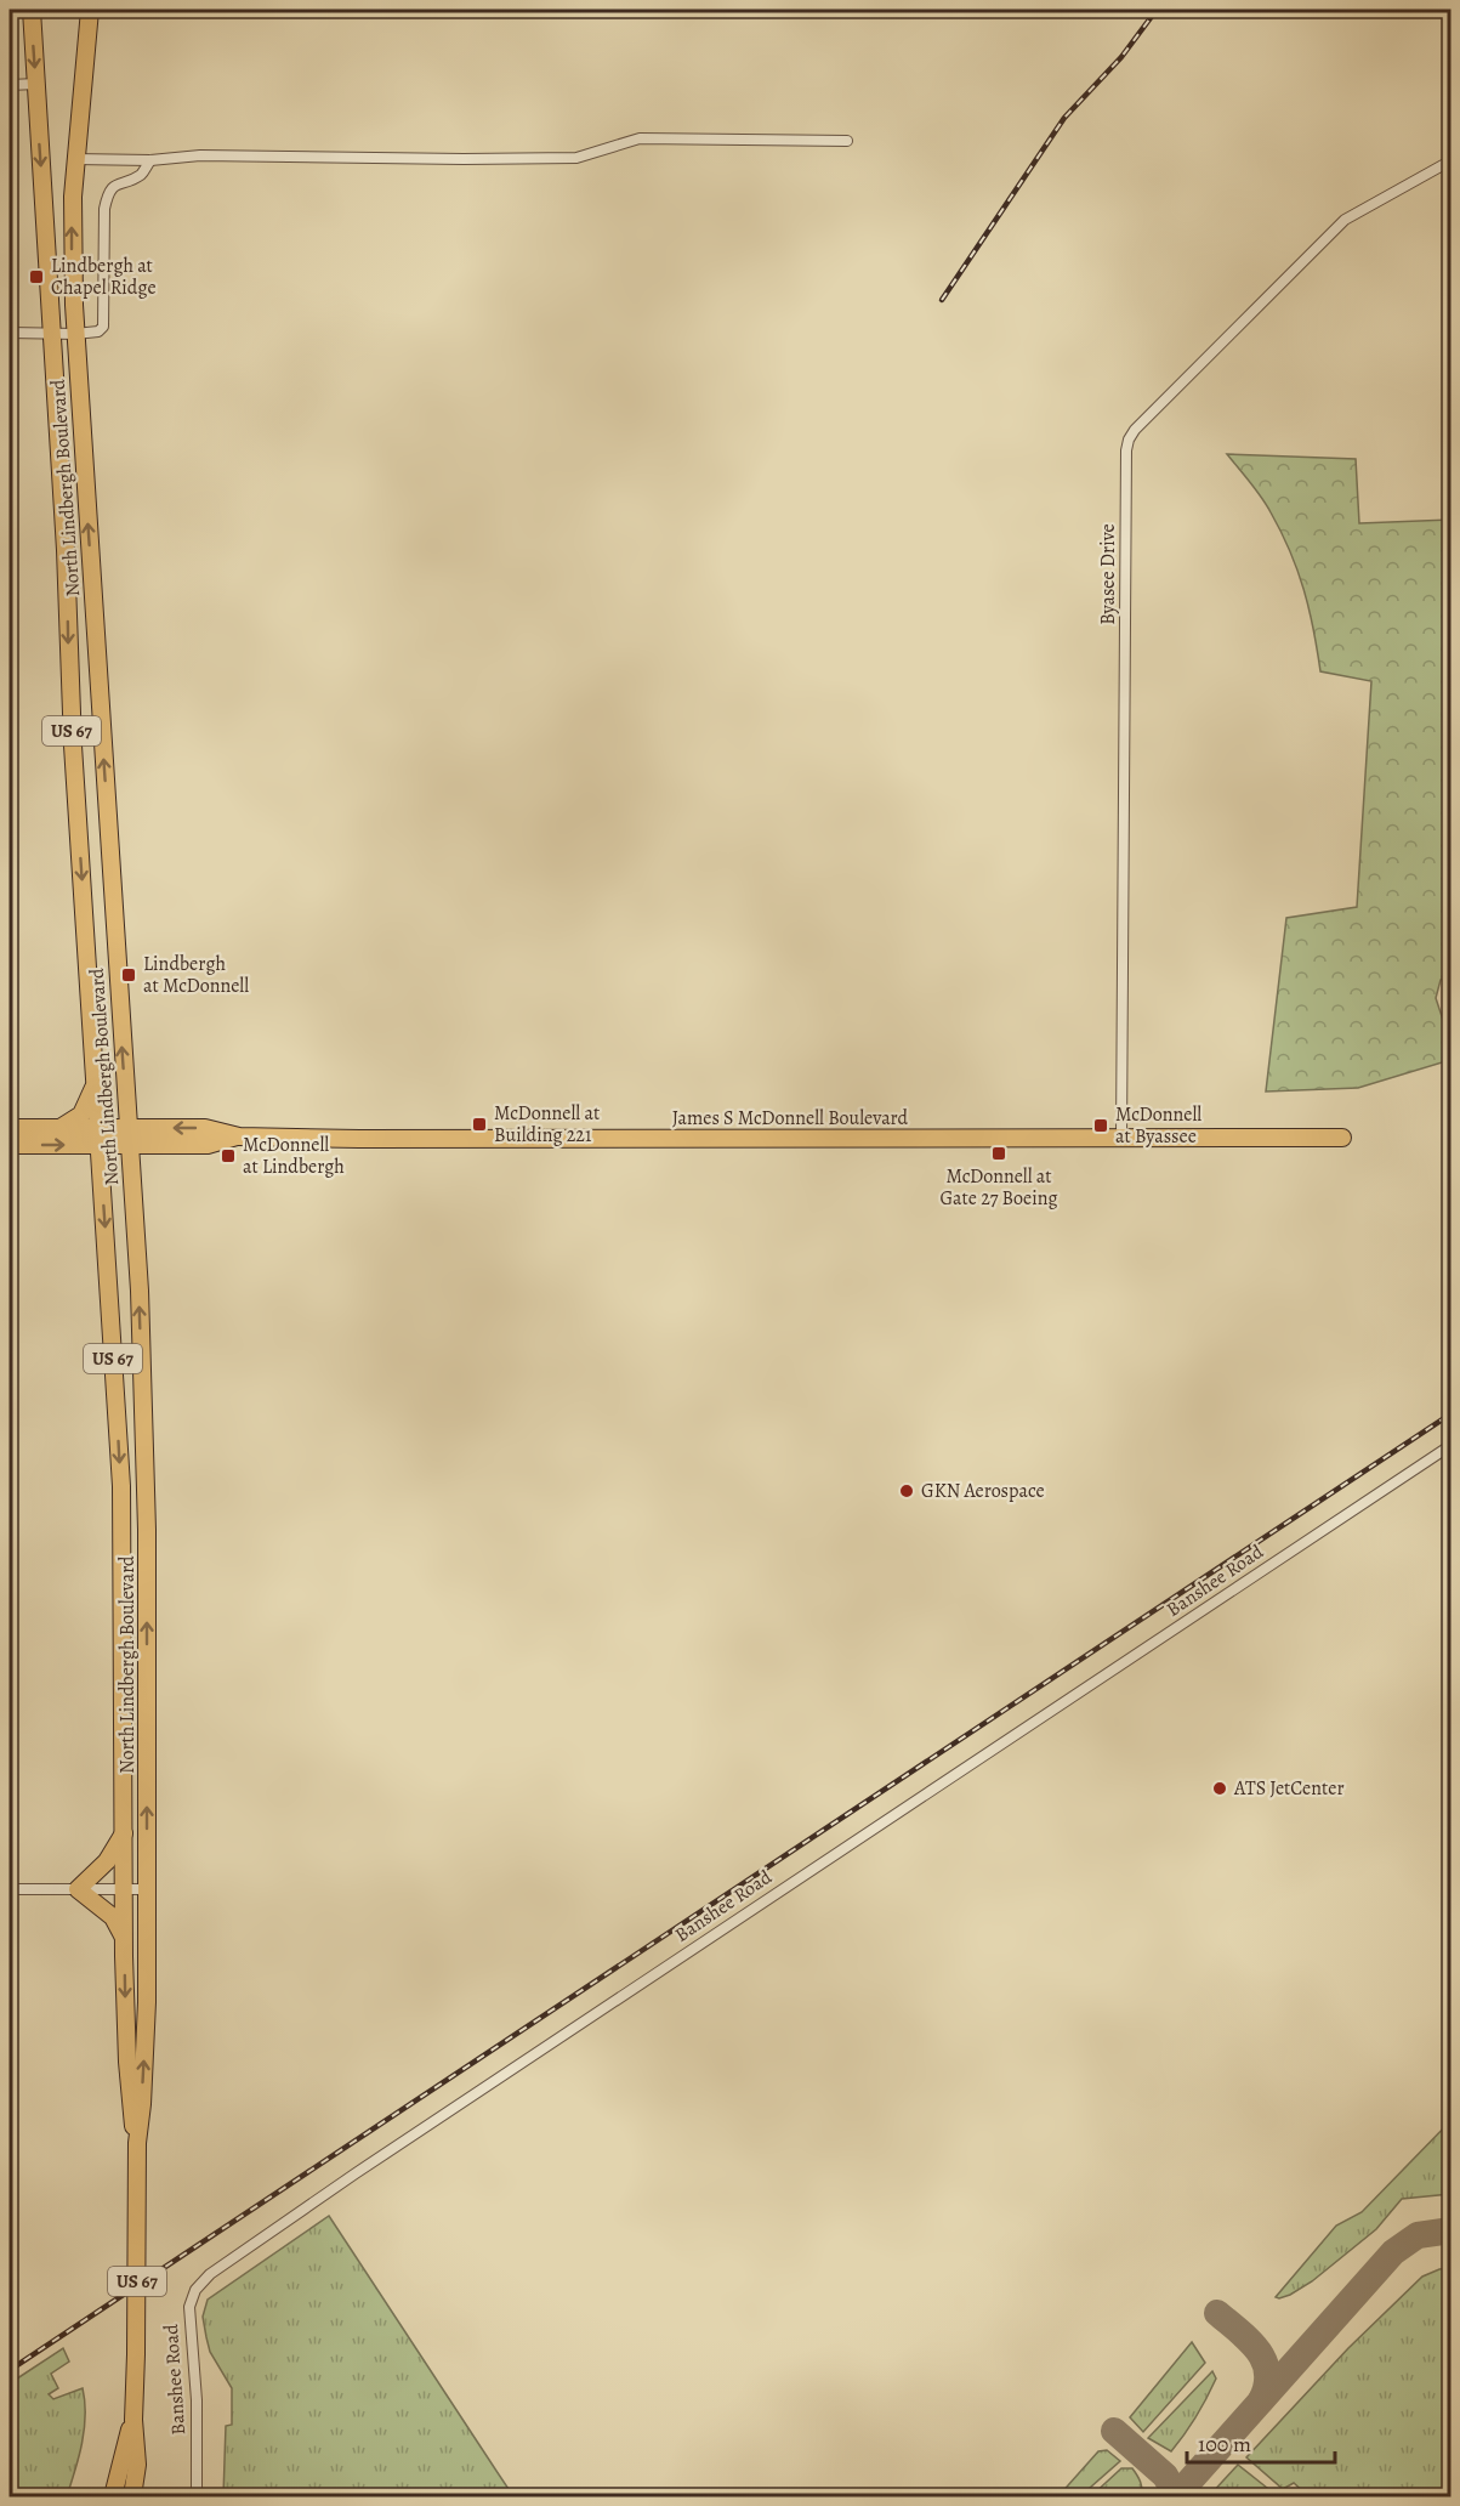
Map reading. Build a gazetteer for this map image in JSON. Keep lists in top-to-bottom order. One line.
{"streets":{"main road":["North Lindbergh Boulevard","US 67","James S McDonnell Boulevard"],"street":["Byasee Drive","Banshee Road"]},"crossings":[["North Lindbergh Boulevard","James S McDonnell Boulevard"],["Byasee Drive","James S McDonnell Boulevard"]],"places":{"transit":["Lindbergh at Chapel Ridge","Lindbergh at McDonnell","McDonnell at Building 221","McDonnell at Byassee","McDonnell at Gate 27 Boeing","McDonnell at Lindbergh"],"other":["GKN Aerospace","ATS JetCenter"]},"scale_bar":"100 m"}
